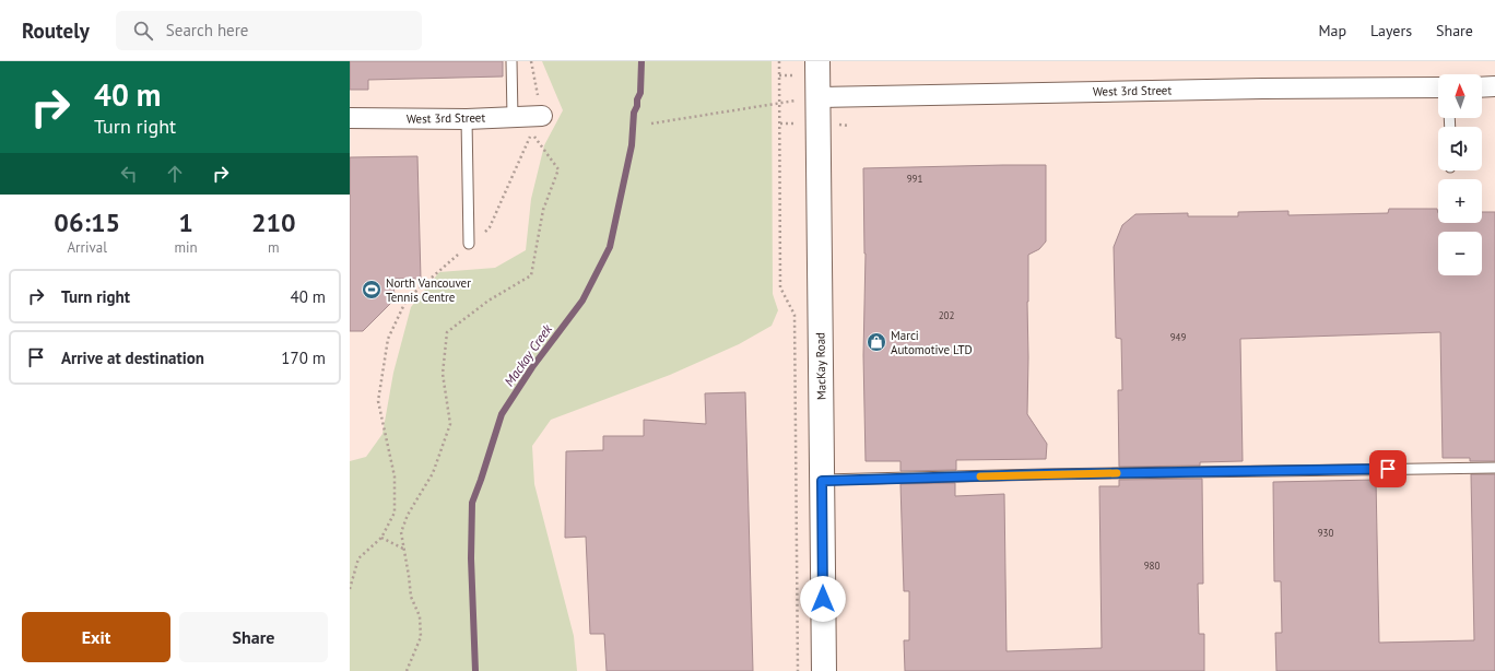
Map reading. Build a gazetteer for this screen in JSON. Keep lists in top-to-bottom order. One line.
{"streets":{"street":["West 3rd Street","MacKay Road"]},"crossings":[["West 3rd Street","MacKay Road"]],"water":["Mackay Creek"],"places":{"sports":["North Vancouver Tennis Centre"],"shop":["Marci Automotive LTD"]},"house_numbers":["991","202","949","930","980"],"north":"top","page":{"header":"Routely","search":"Search here","nav":["Map","Layers","Share"],"turn":["40 m","Turn right"],"map_buttons":["+","−"],"eta":["06:15","Arrival","1","min","210","m"],"list":[{"name":"Turn right","value":"40 m"},{"name":"Arrive at destination","value":"170 m"}],"buttons":["Exit","Share"]}}
